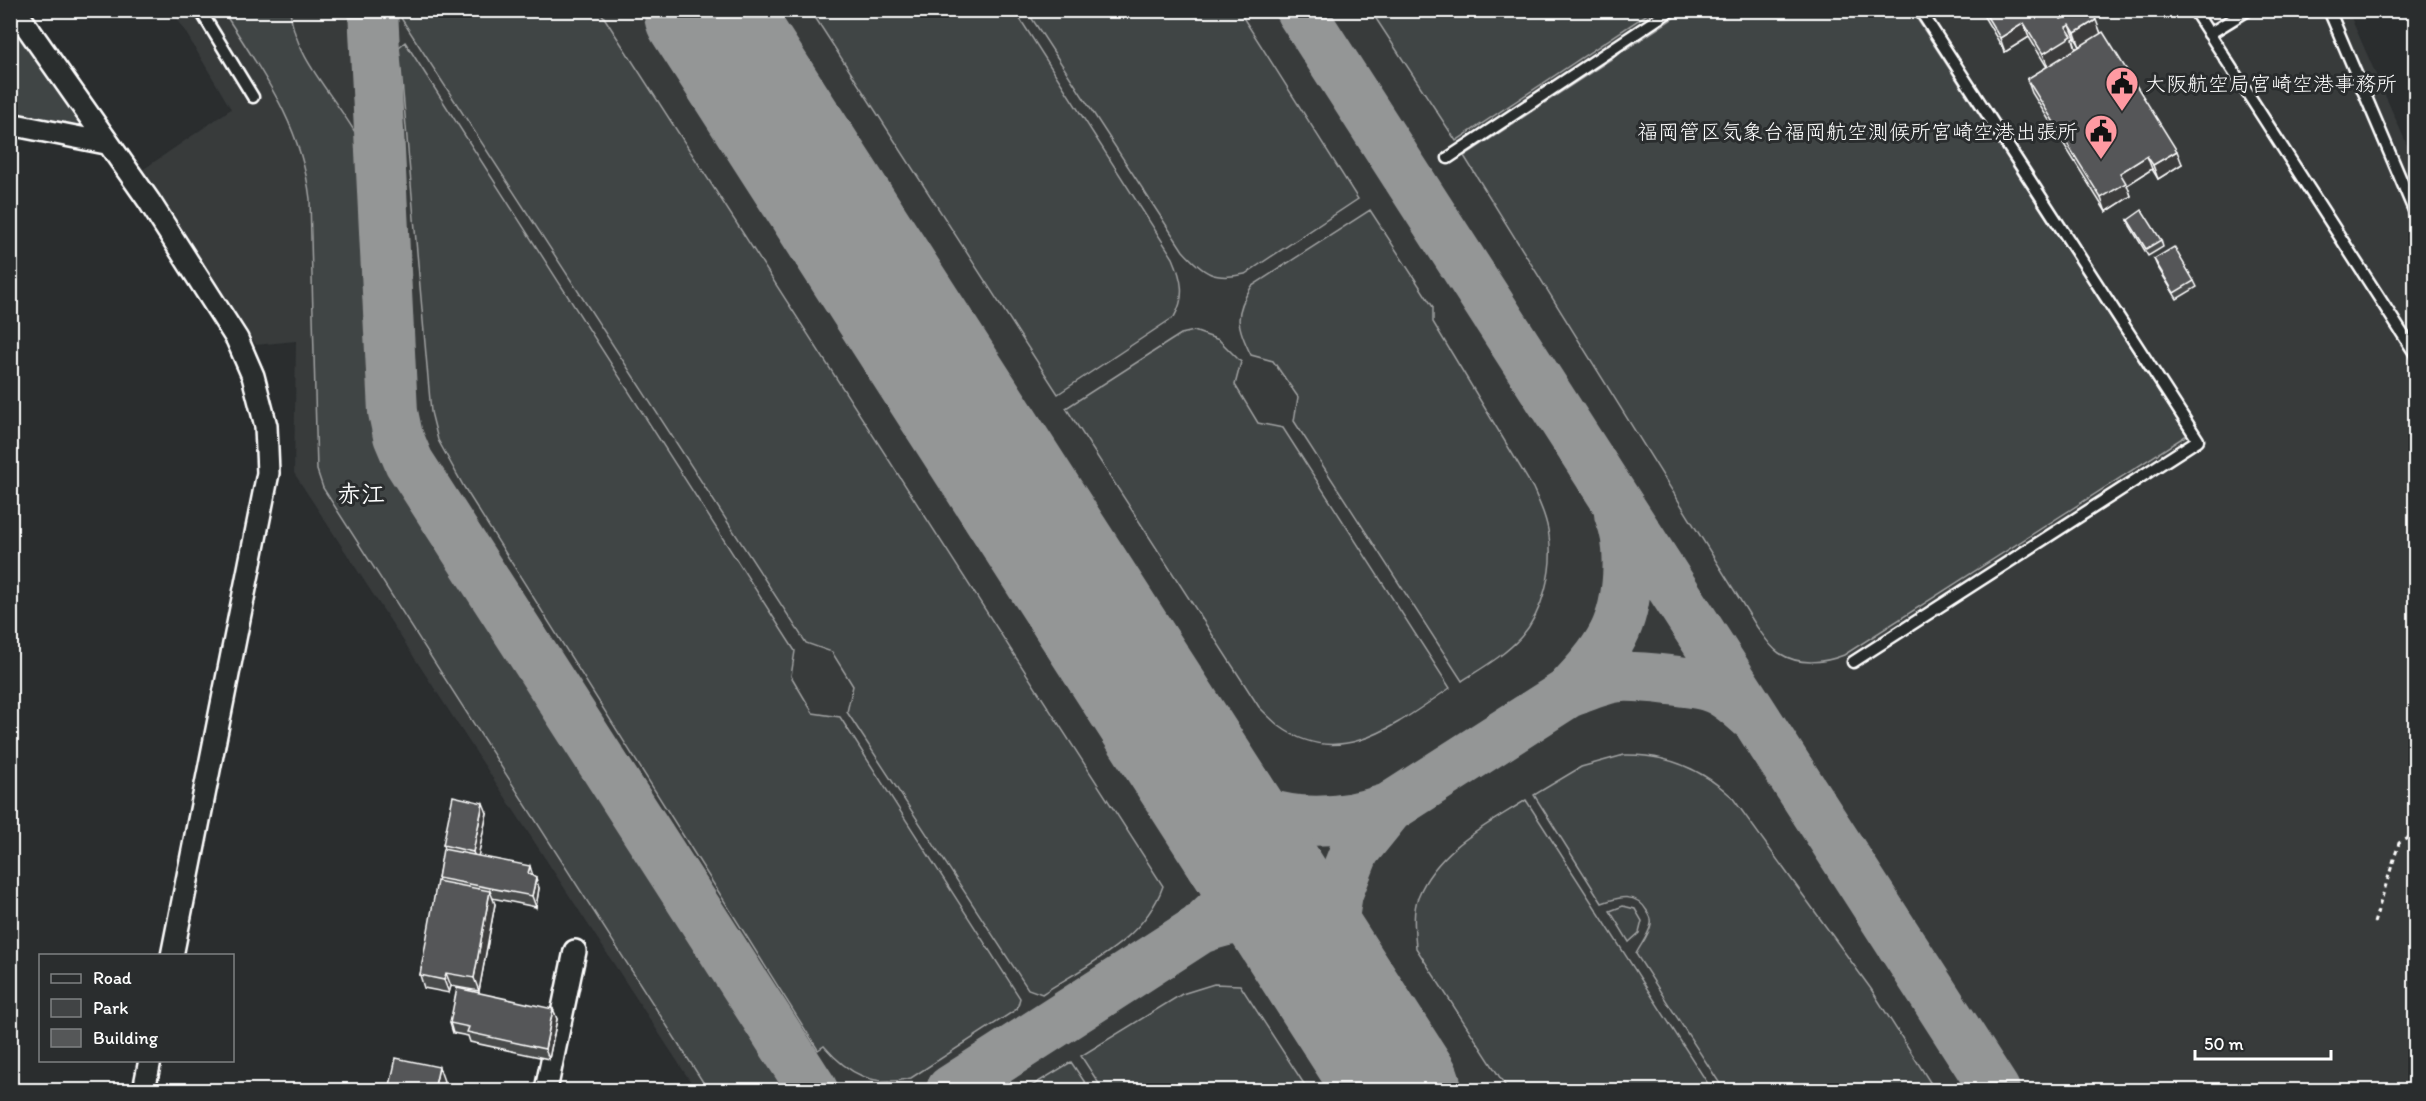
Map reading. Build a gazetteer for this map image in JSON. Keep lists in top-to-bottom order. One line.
{"districts":["赤江"],"places":{"public building":["大阪航空局宮崎空港事務所","福岡管区気象台福岡航空測候所宮崎空港出張所"]},"legend":["Road","Park","Building"],"scale_bar":"50 m"}
